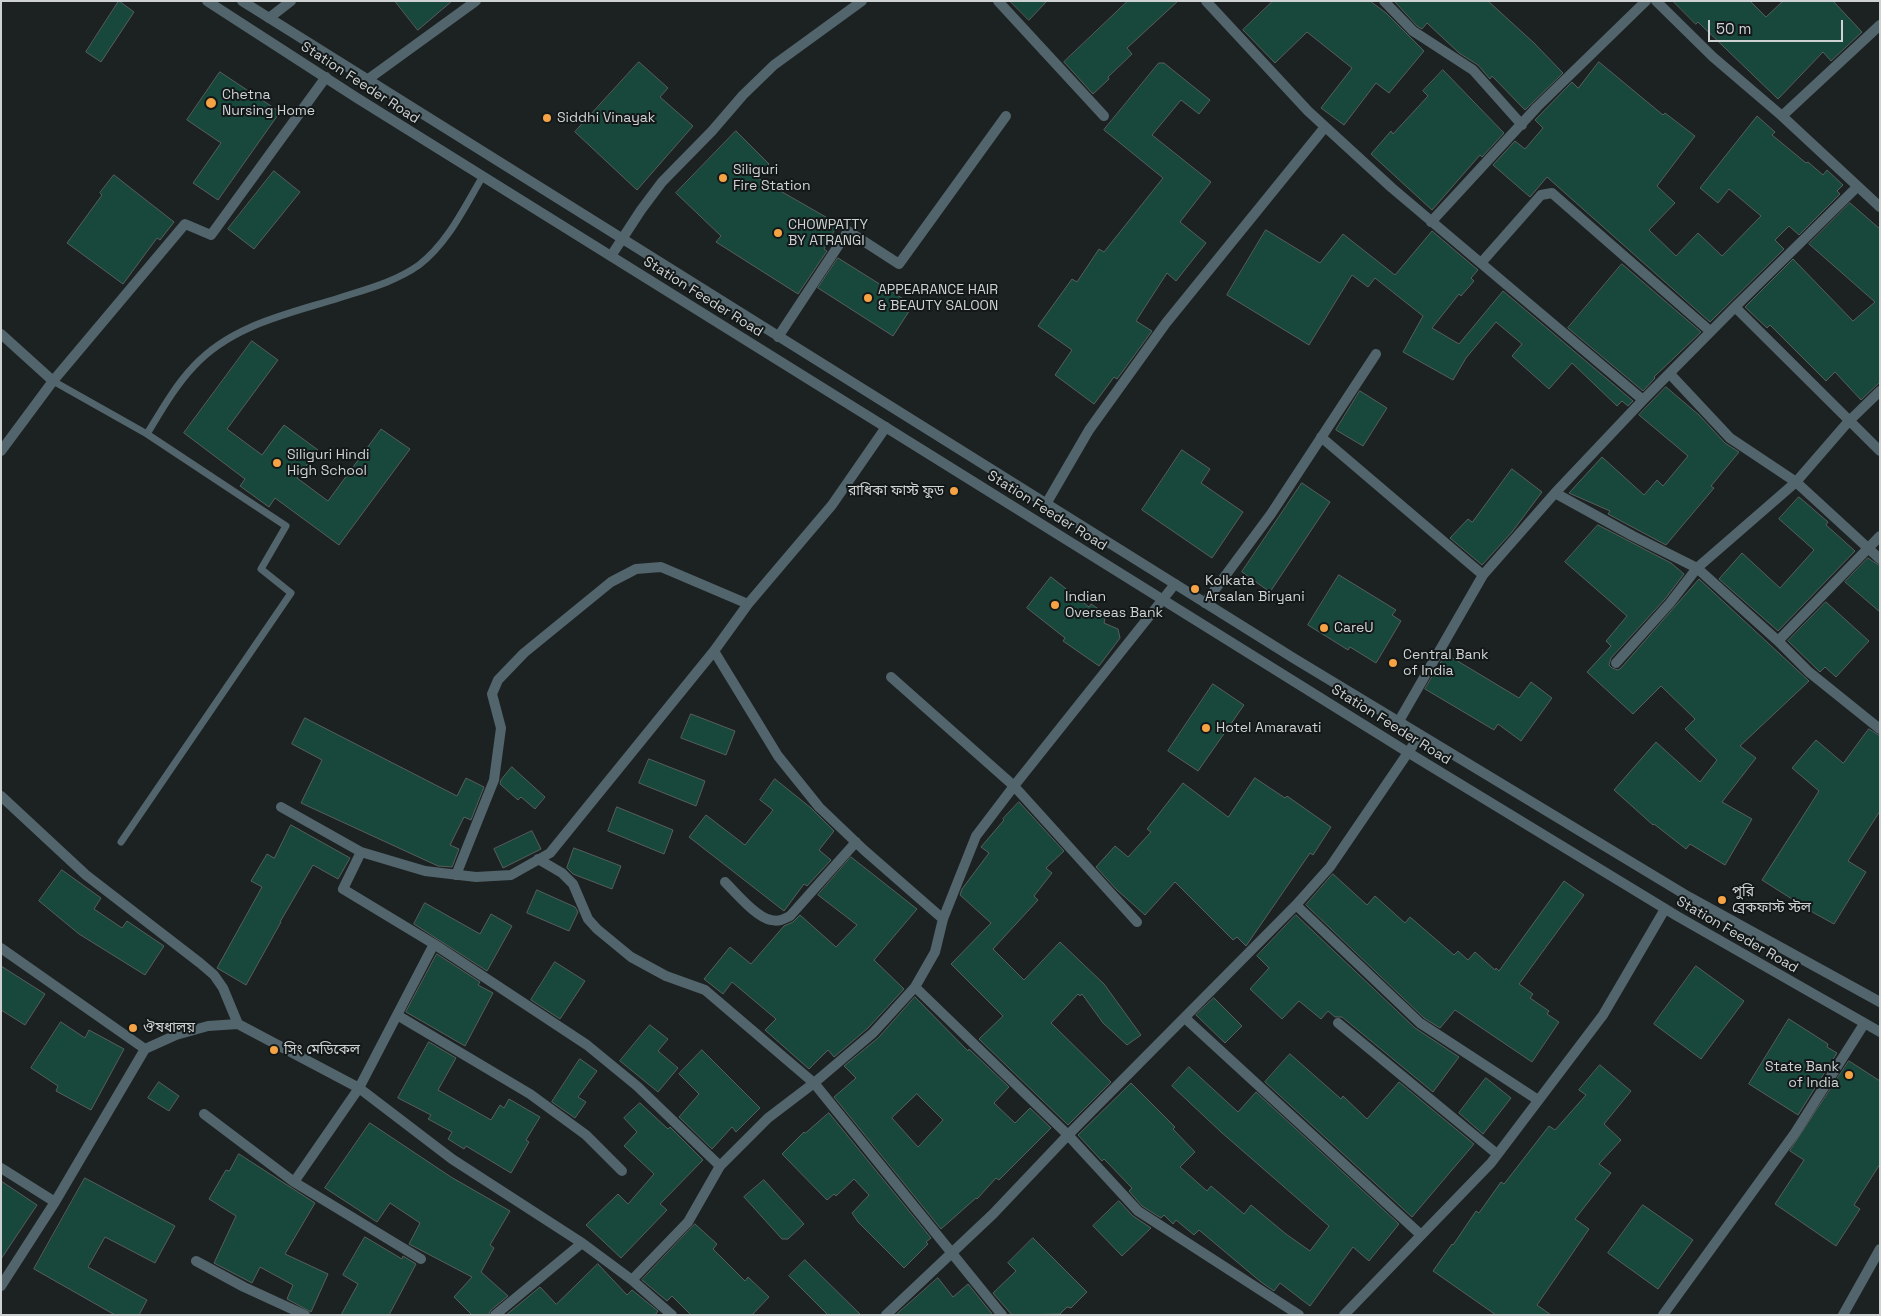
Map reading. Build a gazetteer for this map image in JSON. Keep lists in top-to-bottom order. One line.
{"streets":{"street":["Station Feeder Road"]},"places":["Chetna Nursing Home","Siddhi Vinayak","Siliguri Fire Station","CHOWPATTY BY ATRANGI","APPEARANCE HAIR & BEAUTY SALOON","Siliguri Hindi High School","রাধিকা ফাস্ট ফুড","Kolkata Arsalan Biryani","Indian Overseas Bank","CareU","Central Bank of India","Hotel Amaravati","পুরি ব্রেকফাস্ট স্টল","ঔষধালয়","সিং মেডিকেল","State Bank of India"],"scale_bar":"50 m"}
